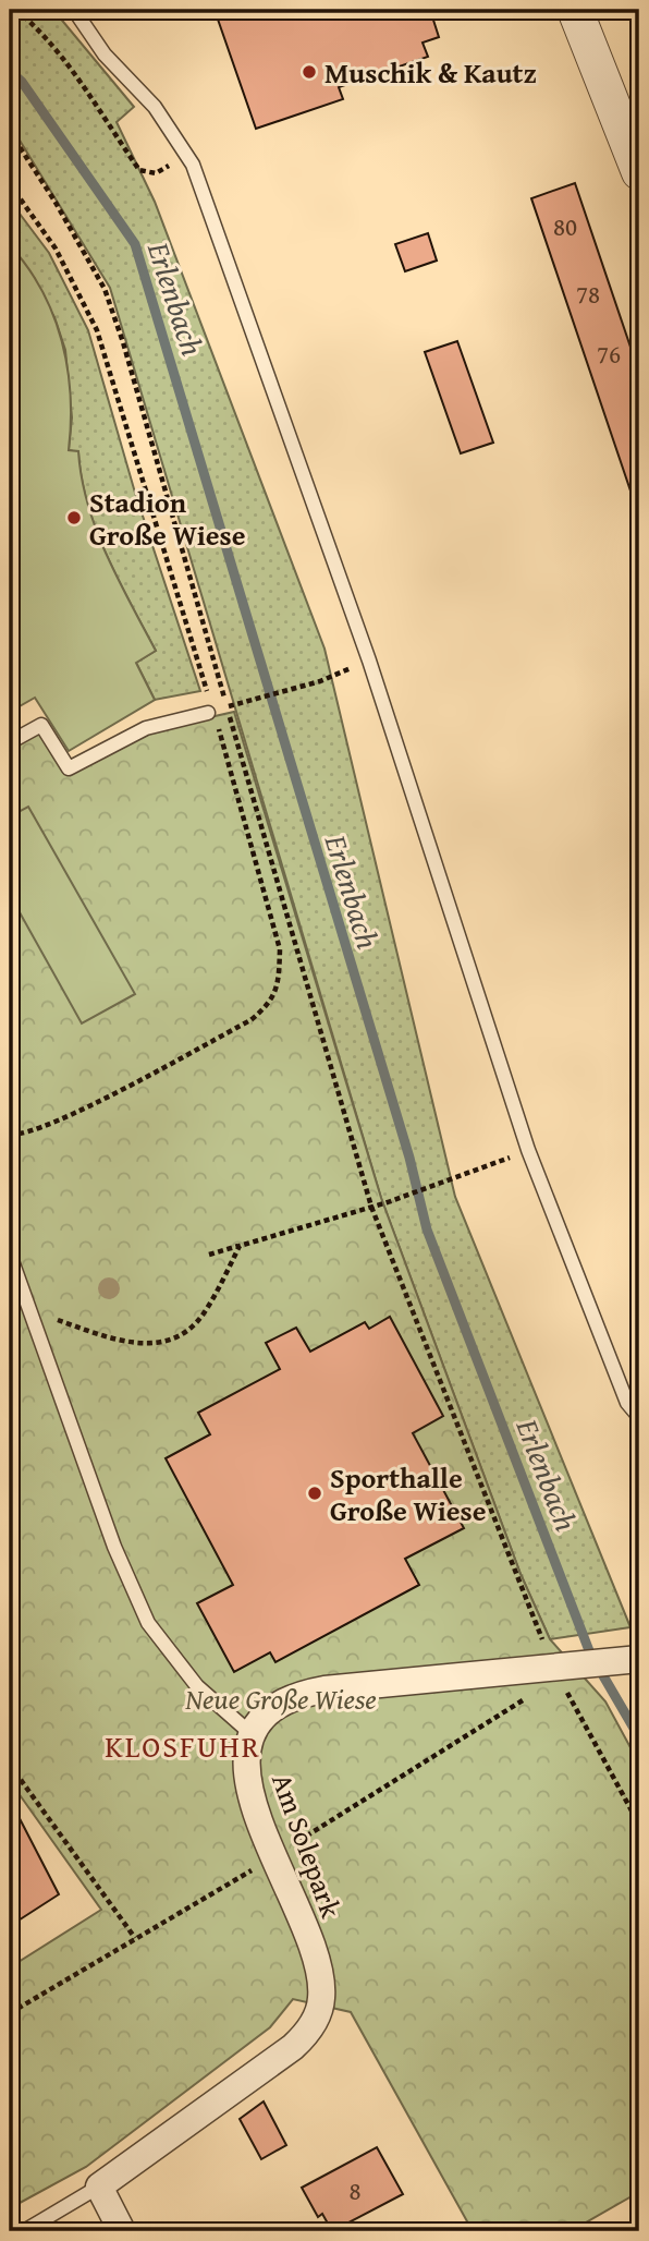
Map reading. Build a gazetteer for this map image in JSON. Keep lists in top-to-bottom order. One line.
{"streets":{"street":["Am Solepark"]},"districts":["KLOSFUHR"],"water":["Erlenbach"],"parks":["Neue Große Wiese"],"places":["Muschik & Kautz","Stadion Große Wiese","Sporthalle Große Wiese"],"house_numbers":["80","78","76","8"]}
